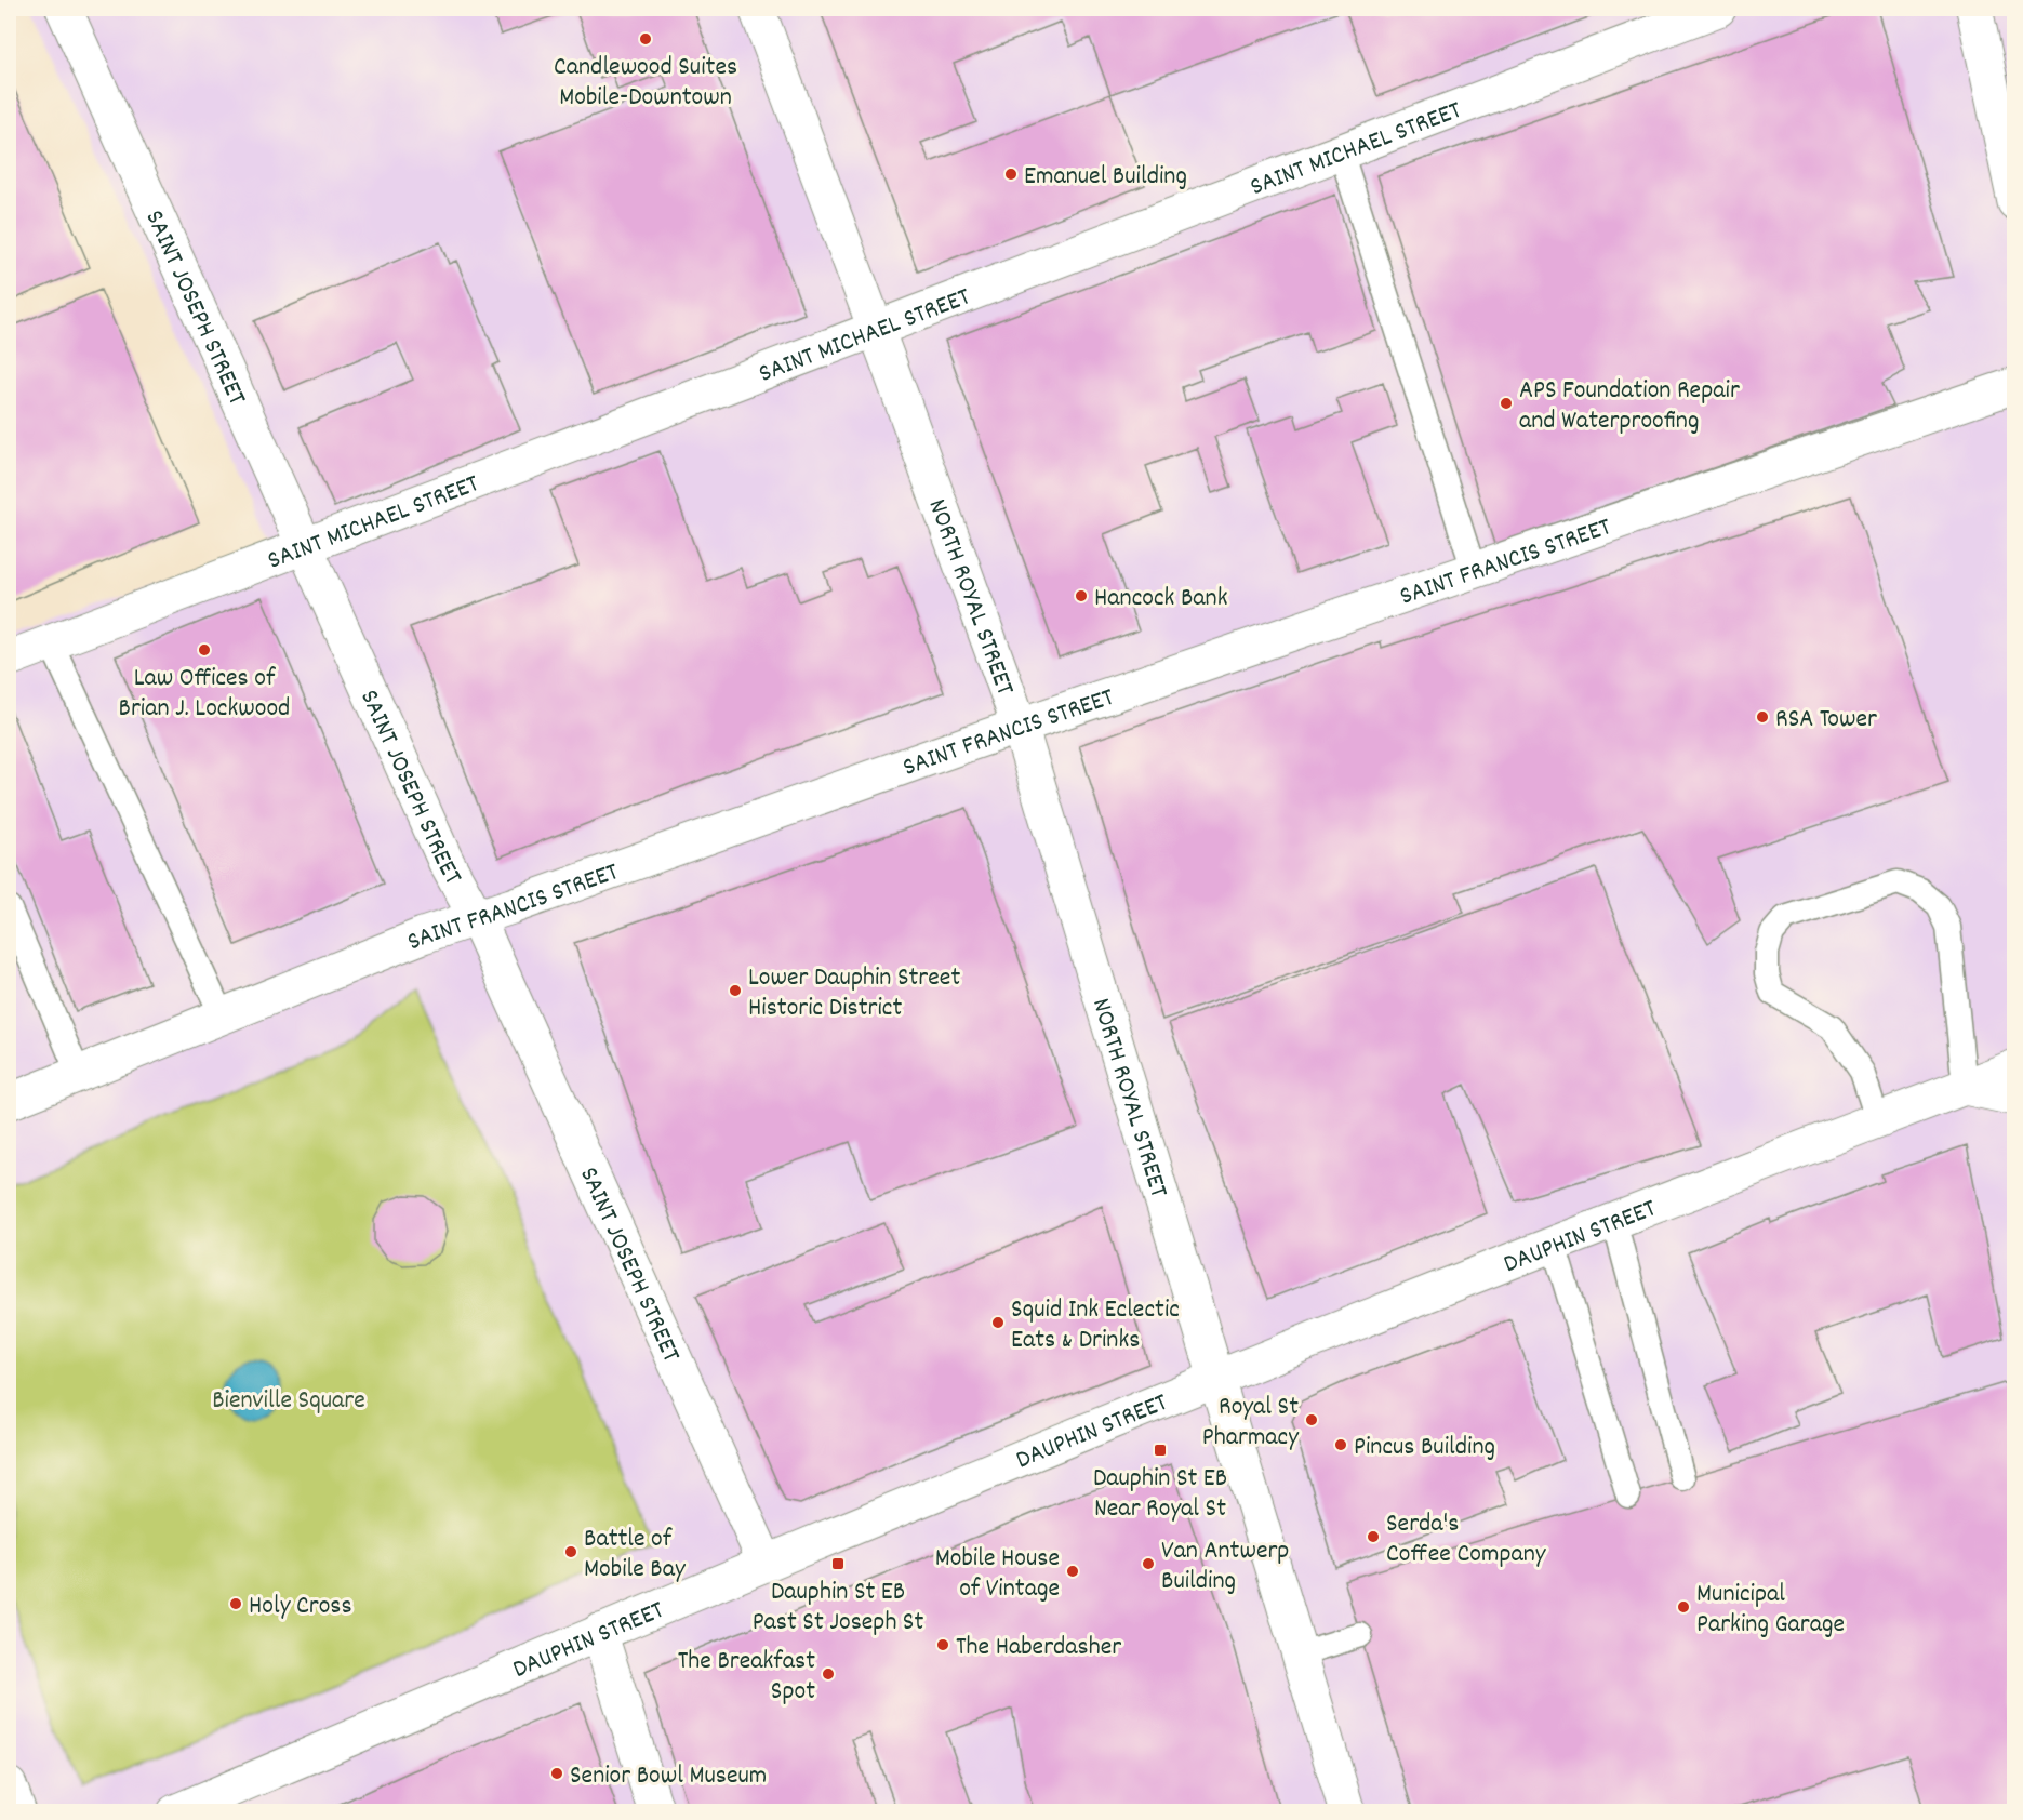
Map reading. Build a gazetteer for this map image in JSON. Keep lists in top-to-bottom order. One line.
{"streets":{"main road":["SAINT MICHAEL STREET","SAINT JOSEPH STREET","SAINT FRANCIS STREET","NORTH ROYAL STREET","DAUPHIN STREET"]},"crossings":[["SAINT MICHAEL STREET","SAINT JOSEPH STREET"],["SAINT MICHAEL STREET","NORTH ROYAL STREET"],["SAINT JOSEPH STREET","SAINT FRANCIS STREET"],["SAINT JOSEPH STREET","DAUPHIN STREET"],["SAINT FRANCIS STREET","NORTH ROYAL STREET"],["NORTH ROYAL STREET","DAUPHIN STREET"]],"parks":["Bienville Square"],"places":{"other":["Candlewood Suites Mobile-Downtown","Emanuel Building","APS Foundation Repair and Waterproofing","Hancock Bank","Law Offices of Brian J. Lockwood","RSA Tower","Lower Dauphin Street Historic District","Squid Ink Eclectic Eats & Drinks","Royal St Pharmacy","Pincus Building","Serda's Coffee Company","Battle of Mobile Bay","Van Antwerp Building","Mobile House of Vintage","Holy Cross","Municipal Parking Garage","The Haberdasher","The Breakfast Spot","Senior Bowl Museum"],"transit":["Dauphin St EB Near Royal St","Dauphin St EB Past St Joseph St"]}}
